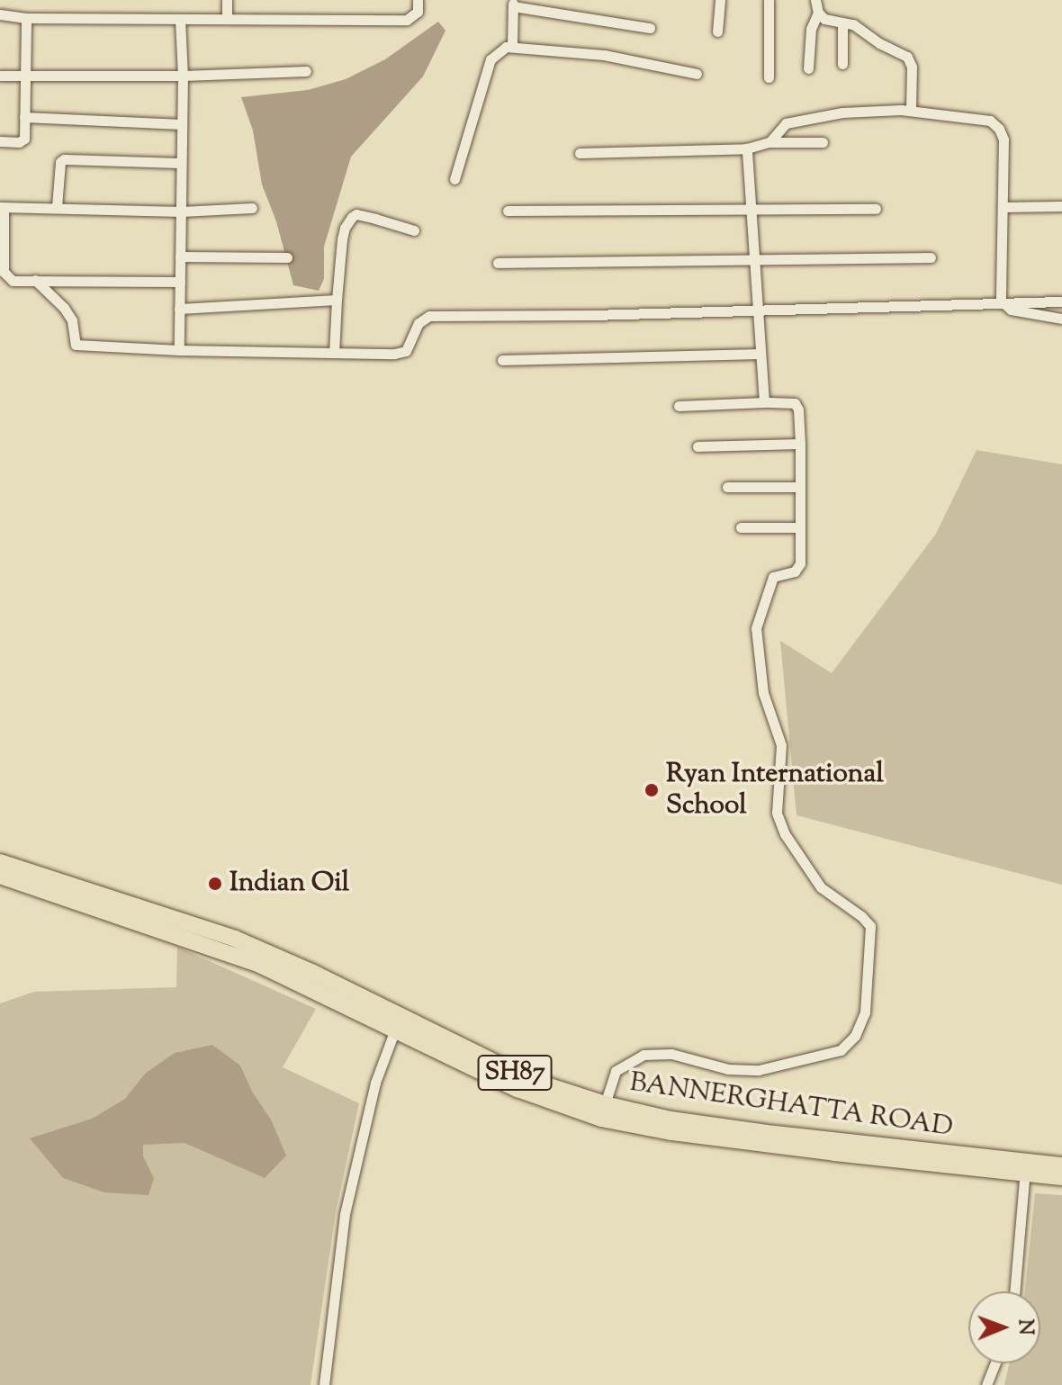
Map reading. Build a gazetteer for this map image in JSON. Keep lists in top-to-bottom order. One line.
{"streets":{"main road":["SH87","BANNERGHATTA ROAD"]},"places":["Ryan International School","Indian Oil"],"north":"right"}
